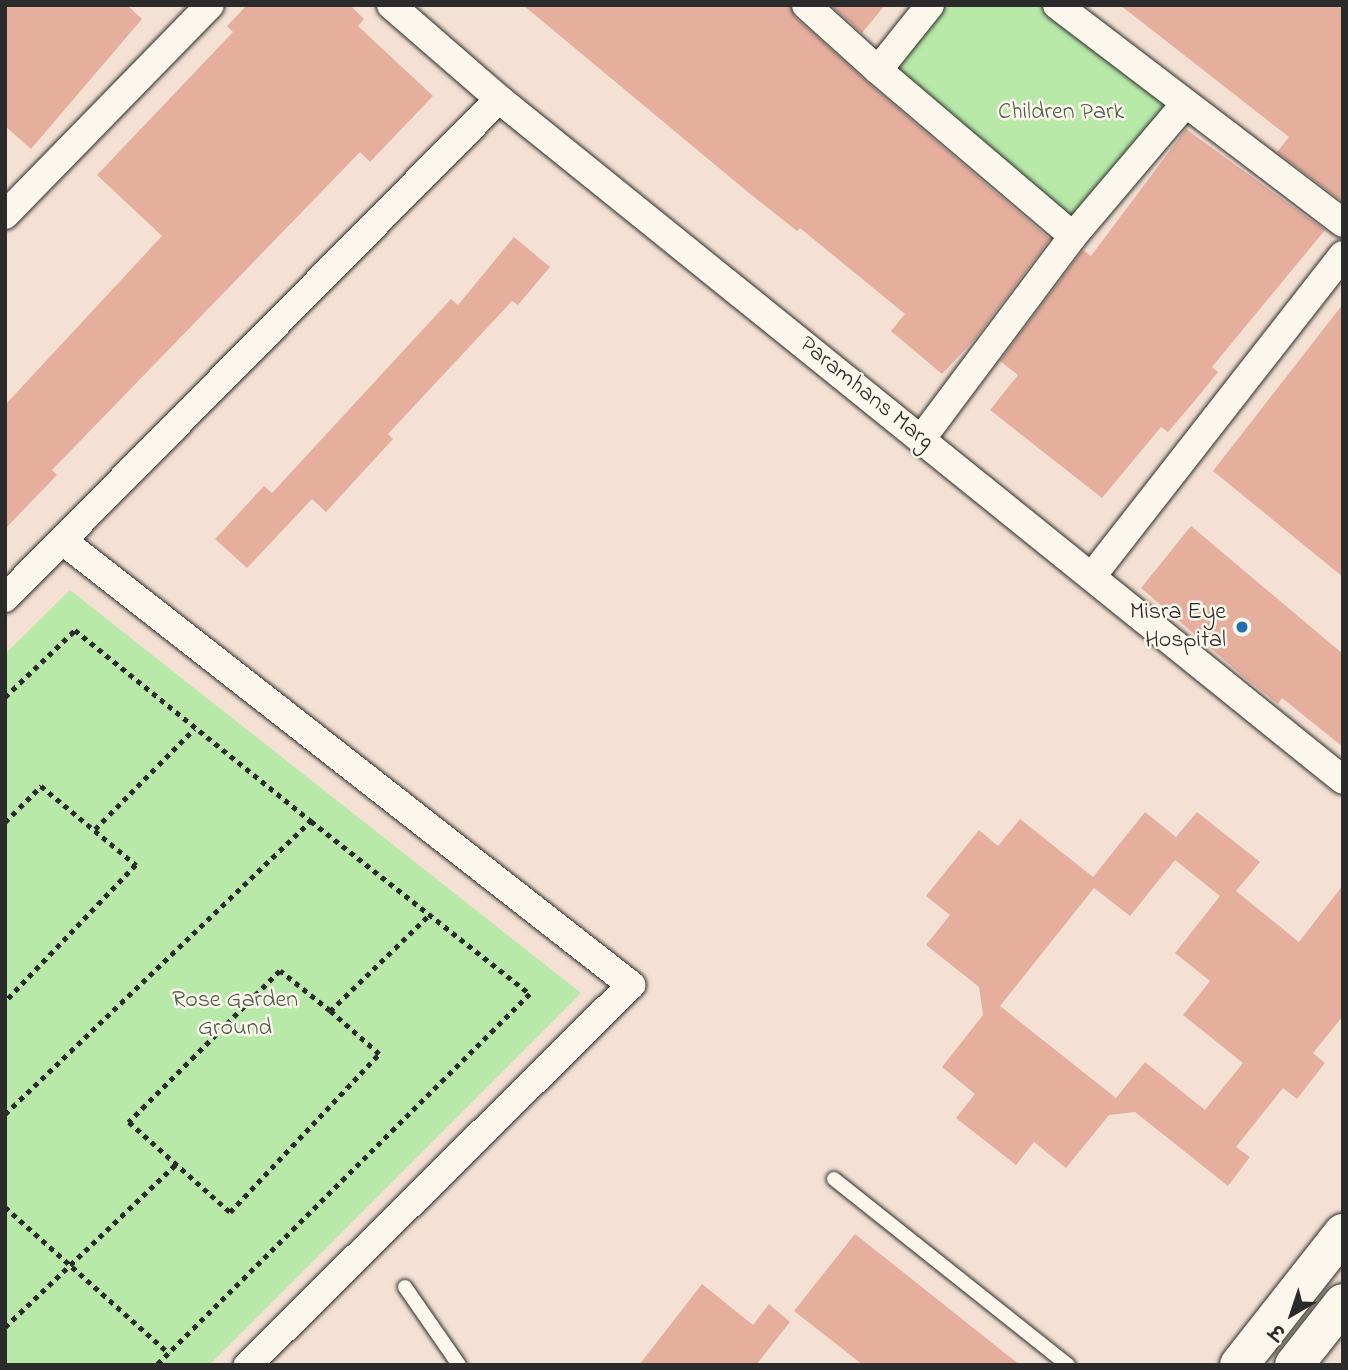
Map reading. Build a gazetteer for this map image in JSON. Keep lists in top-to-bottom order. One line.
{"streets":{"street":["Paramhans Marg"]},"parks":["Children Park","Rose Garden Ground"],"places":["Misra Eye Hospital"],"north":"bottom left"}
